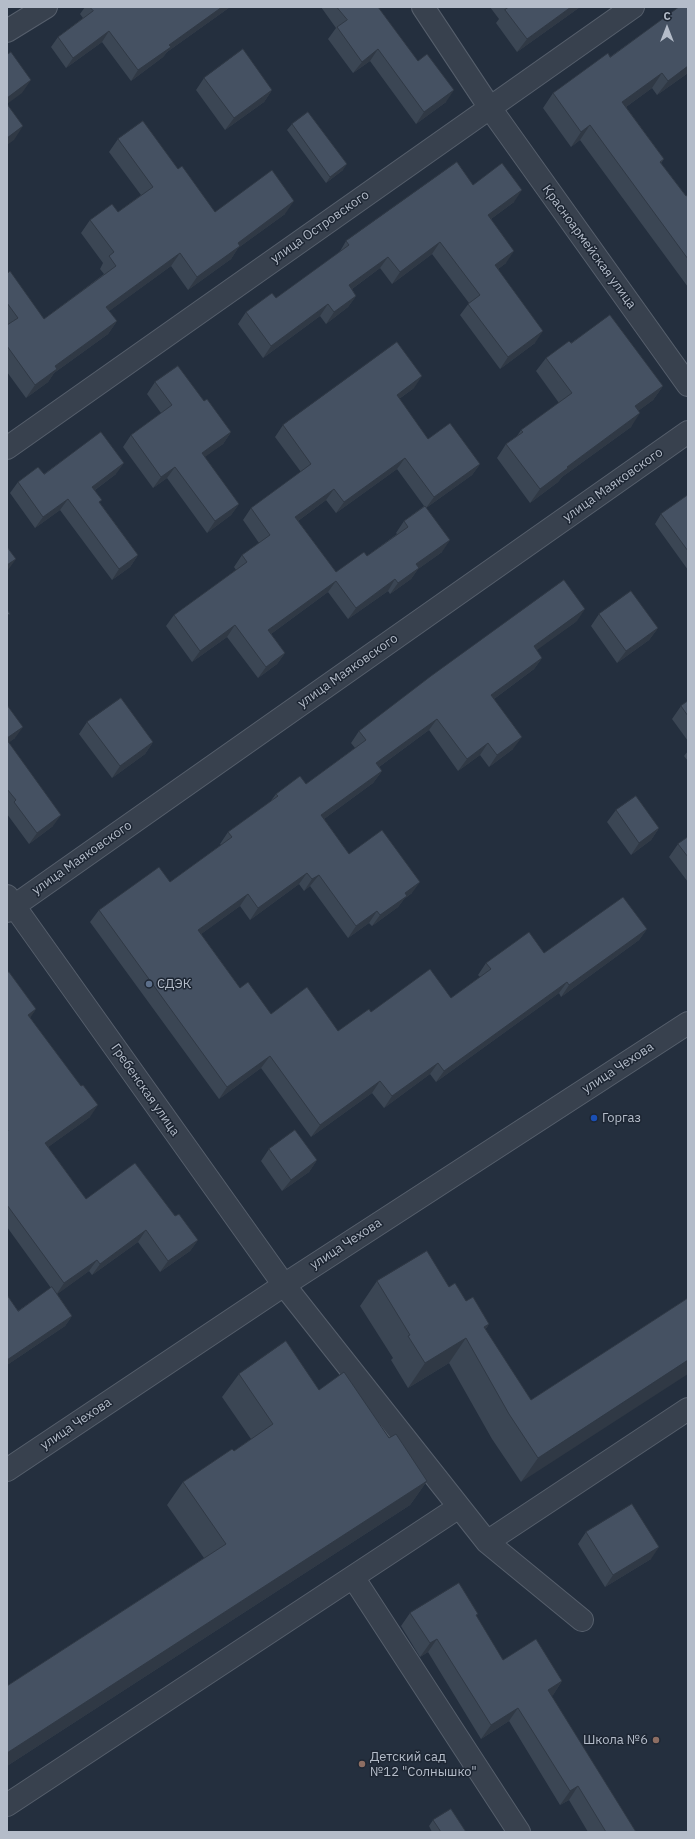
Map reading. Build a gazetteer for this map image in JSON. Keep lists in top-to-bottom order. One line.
{"streets":{"street":["улица Островского","Красноармейская улица","улица Маяковского","улица Чехова","Гребенская улица"]},"crossings":[["улица Островского","Красноармейская улица"],["улица Маяковского","Гребенская улица"],["улица Чехова","Гребенская улица"]],"places":["СДЭК","Горгаз","Школа №6","Детский сад №12 \"Солнышко\""],"north":"top"}
